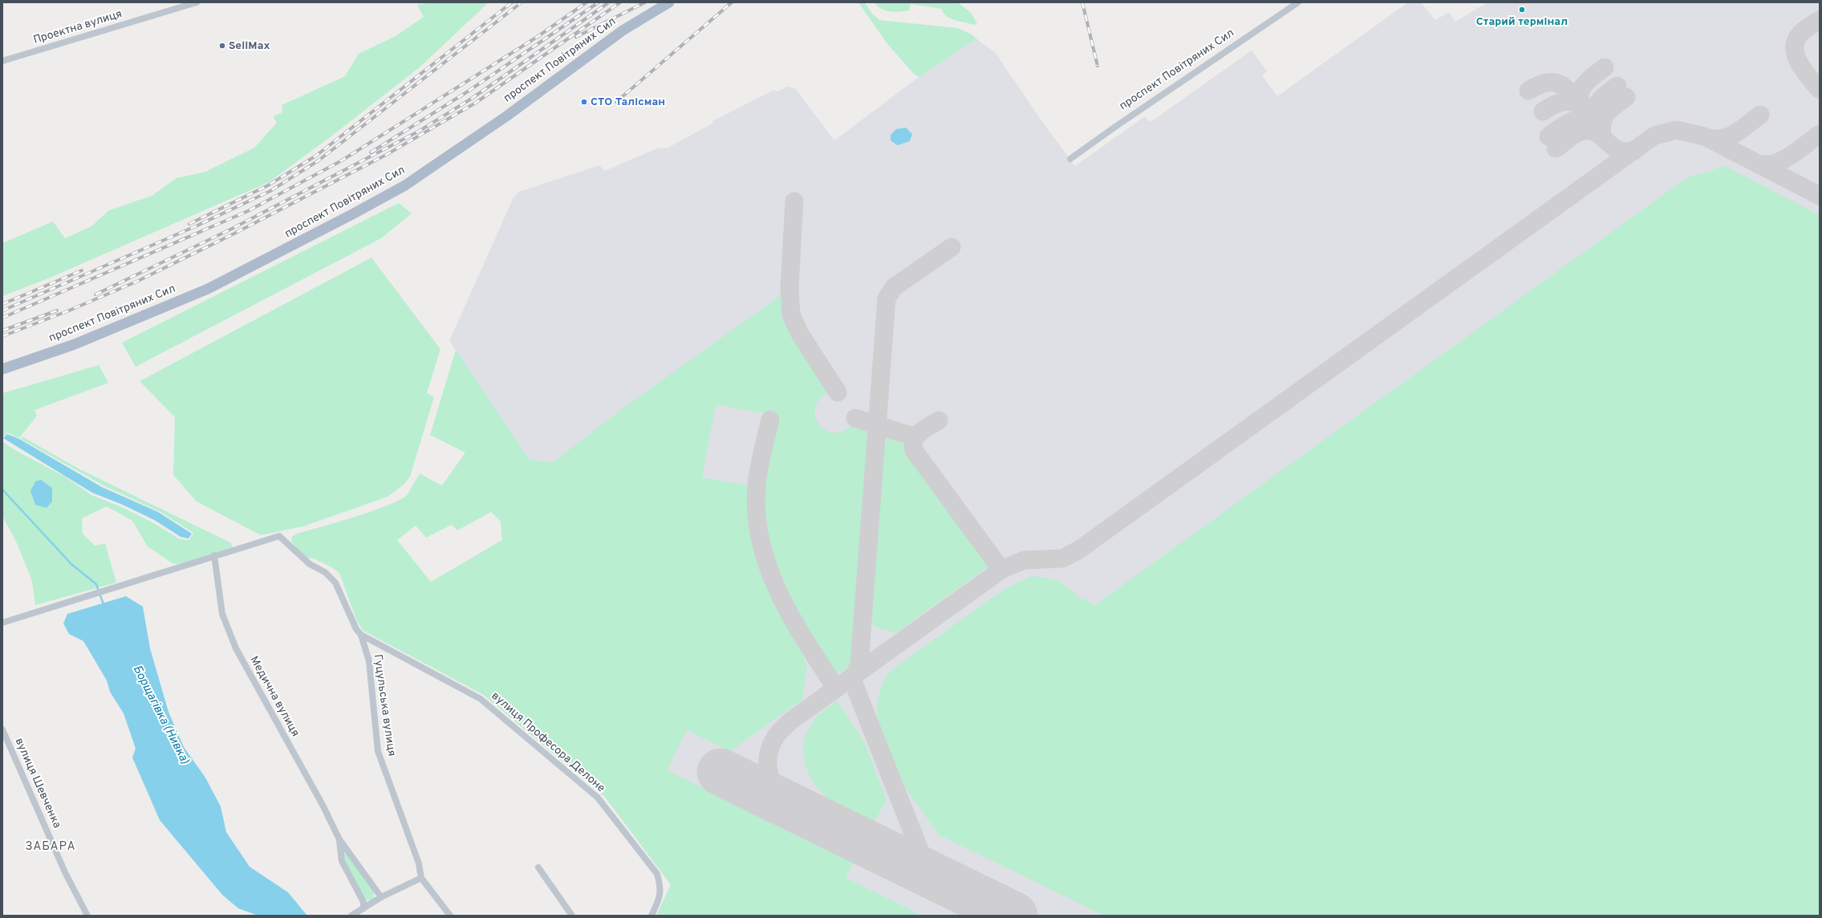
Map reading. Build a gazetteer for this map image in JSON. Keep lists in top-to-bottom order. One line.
{"streets":{"main road":["проспект Повітряних Сил"],"street":["Проектна вулиця","Медична вулиця","Гуцульська вулиця","вулиця Професора Делоне","вулиця Шевченка"]},"crossings":[["Медична вулиця","Гуцульська вулиця"],["Гуцульська вулиця","вулиця Професора Делоне"]],"districts":["ЗАБАРА"],"water":["Борщагівка (Нивка)"],"places":["Старий термінал","SellMax","СТО Талісман"]}
